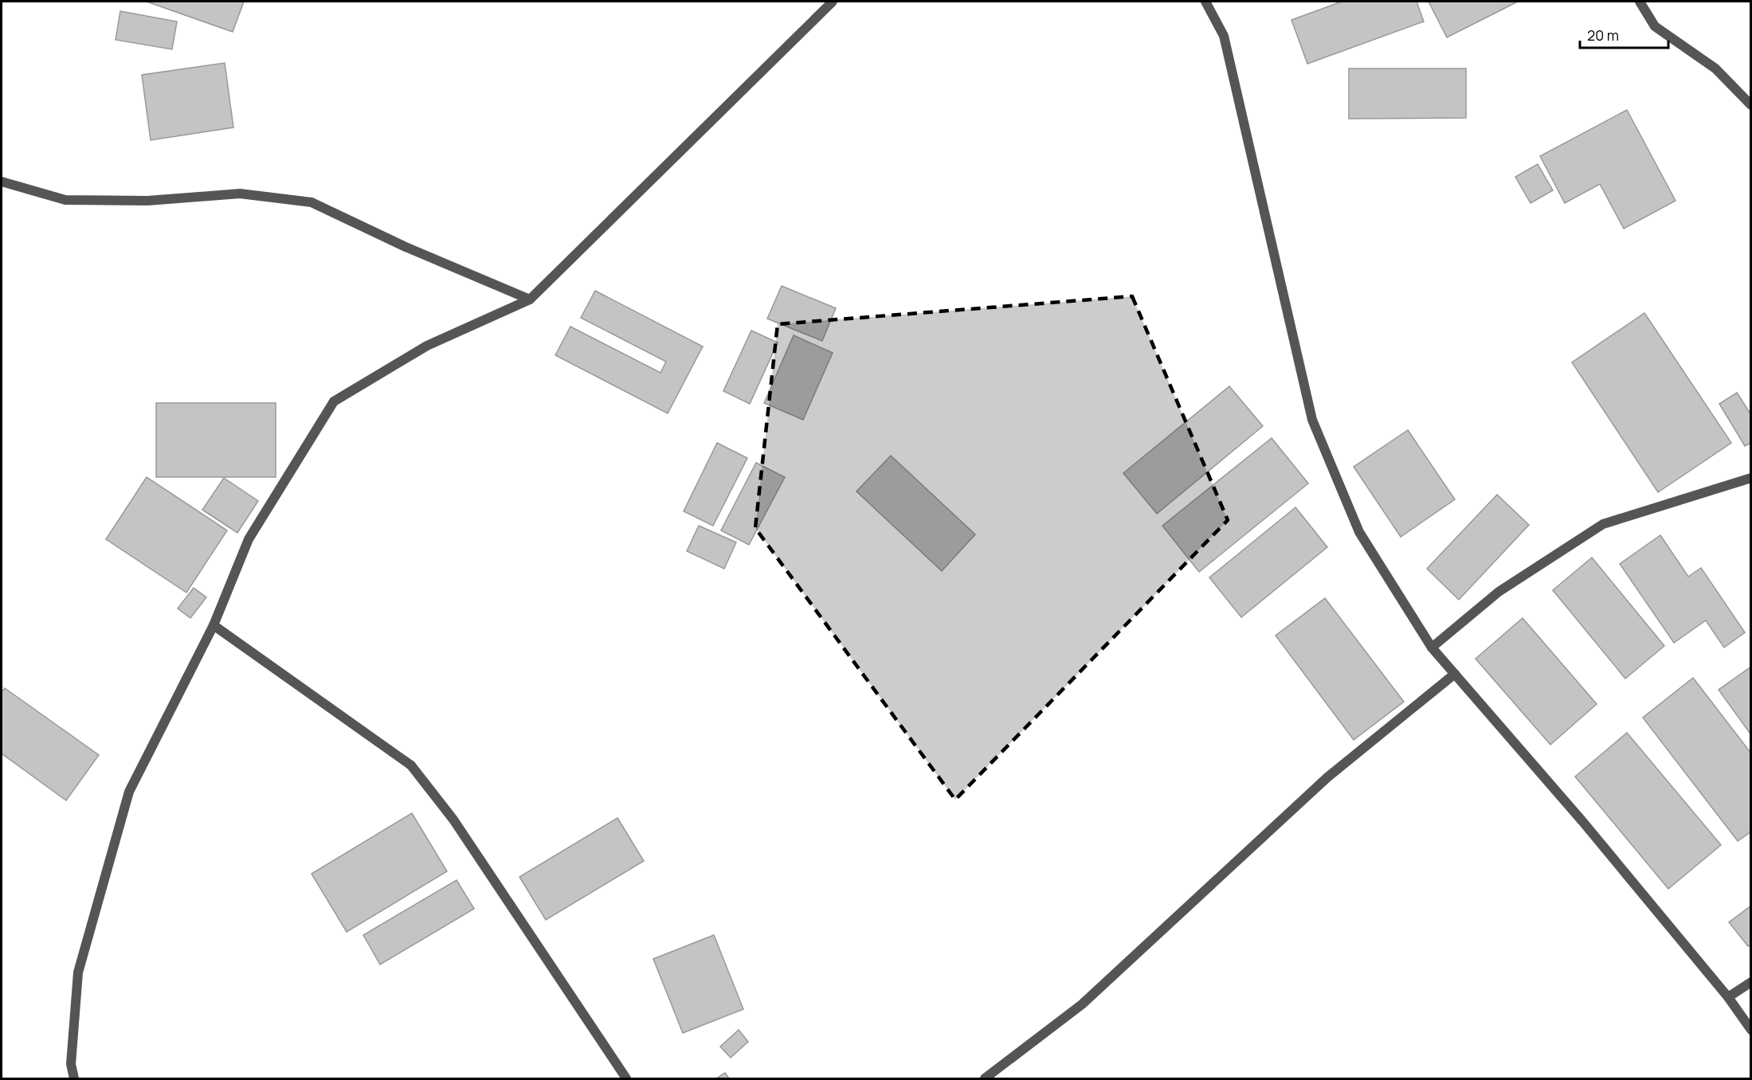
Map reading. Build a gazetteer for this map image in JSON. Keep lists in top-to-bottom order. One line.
{"scale_bar":"20 m"}
